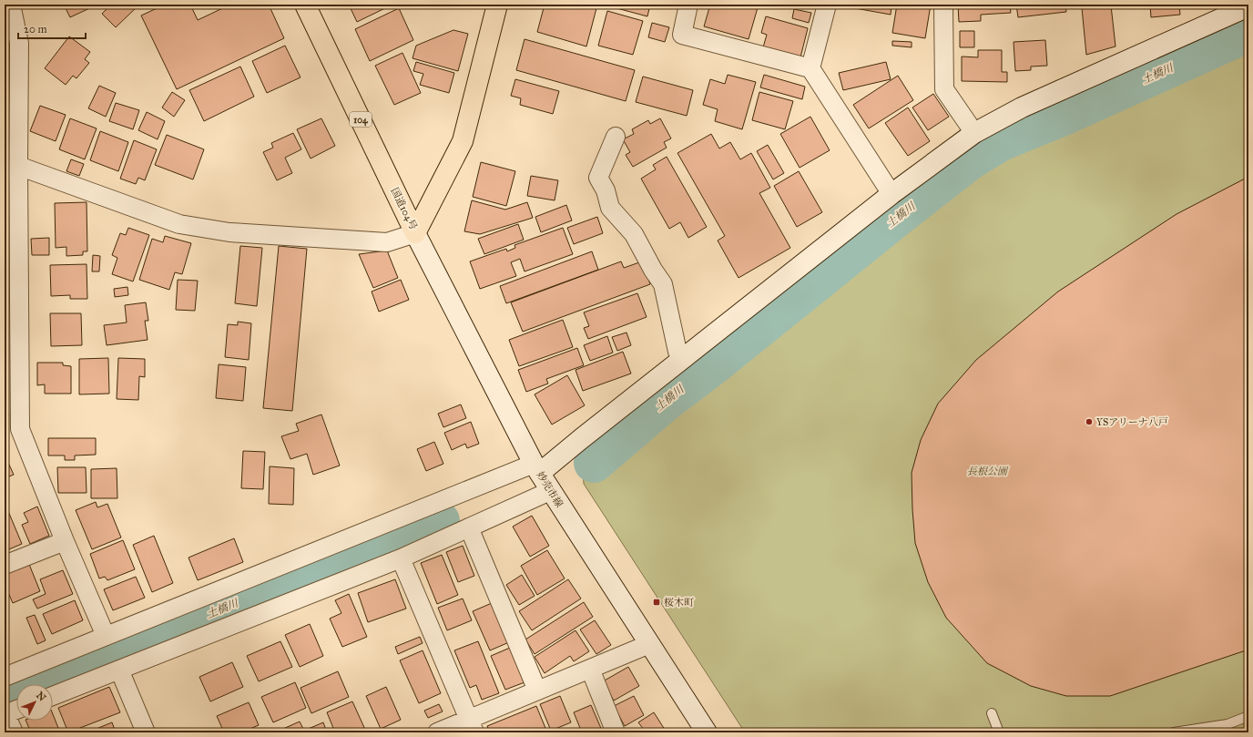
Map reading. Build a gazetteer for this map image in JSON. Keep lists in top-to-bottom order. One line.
{"streets":{"highway":["104","国道104号"],"street":["妙売市線"]},"crossings":[["国道104号","妙売市線"]],"water":["土橋川"],"parks":["長根公園"],"places":{"other":["YSアリーナ八戸"],"transit":["桜木町"]},"scale_bar":"20 m","north":"top right"}
